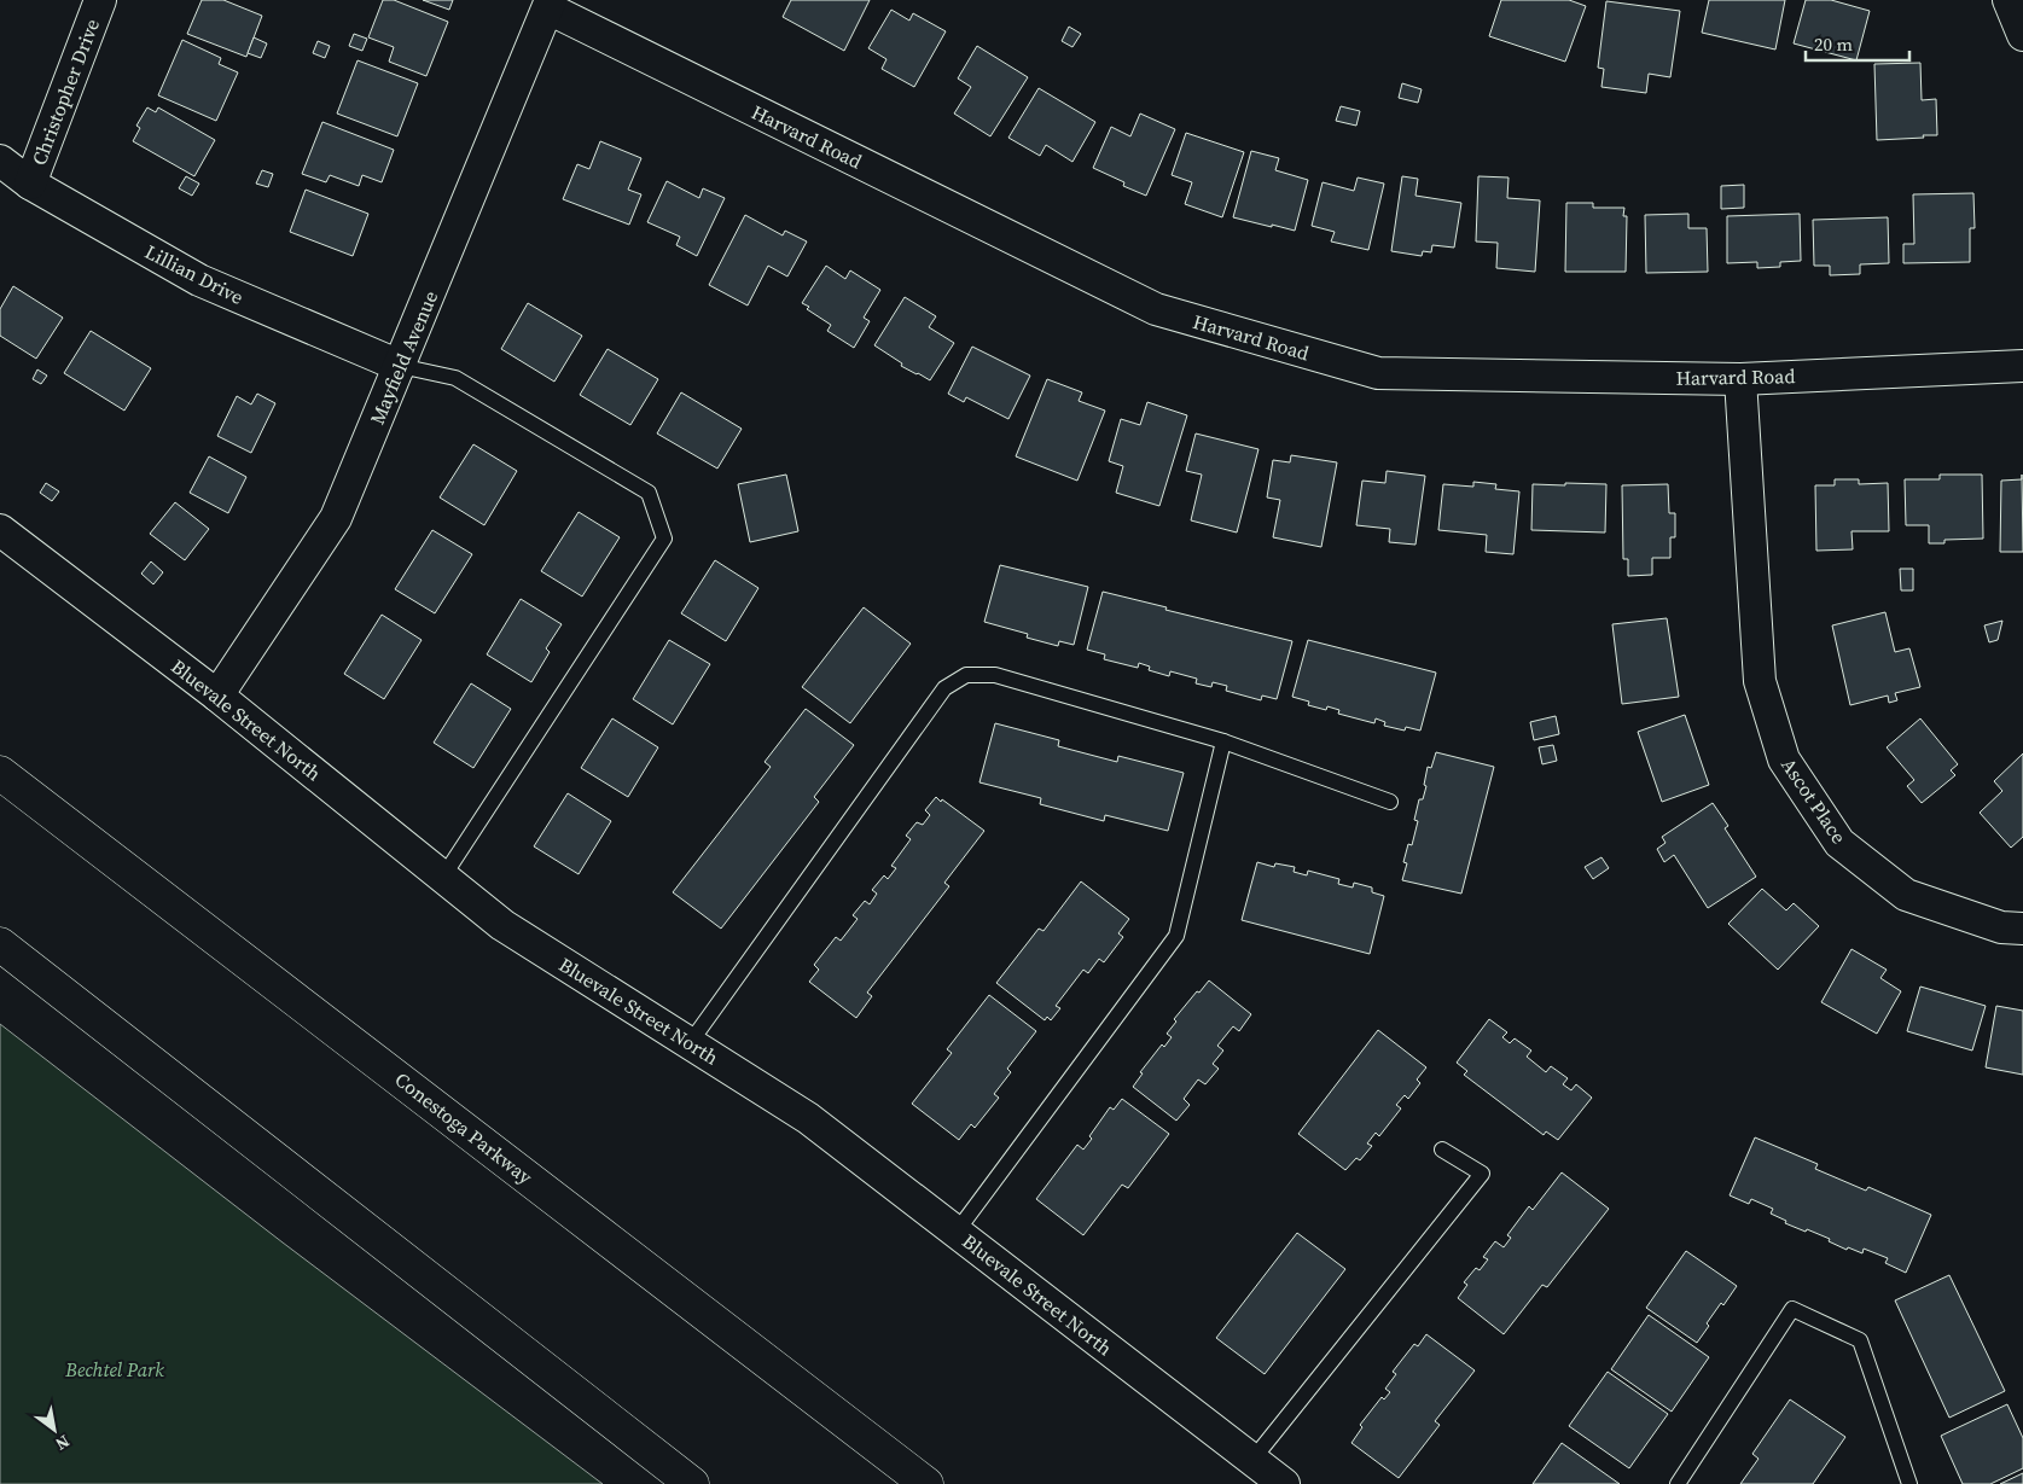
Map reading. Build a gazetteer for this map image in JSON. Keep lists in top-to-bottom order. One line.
{"streets":{"highway":["Conestoga Parkway"],"street":["Christopher Drive","Harvard Road","Lillian Drive","Mayfield Avenue","Bluevale Street North","Ascot Place"]},"crossings":[["Christopher Drive","Lillian Drive"],["Harvard Road","Mayfield Avenue"],["Harvard Road","Ascot Place"],["Lillian Drive","Mayfield Avenue"],["Mayfield Avenue","Bluevale Street North"]],"parks":["Bechtel Park"],"scale_bar":"20 m","north":"bottom right"}
